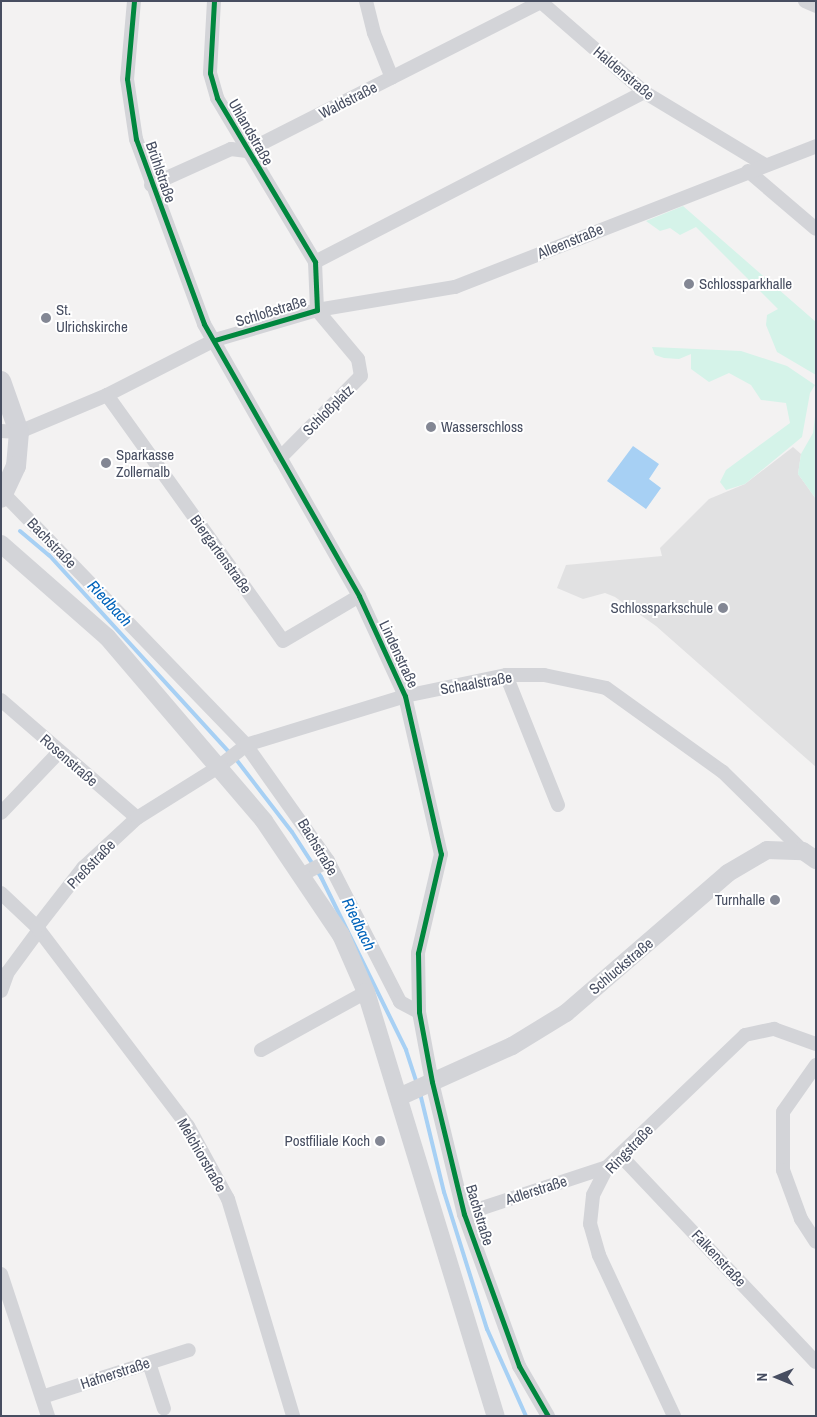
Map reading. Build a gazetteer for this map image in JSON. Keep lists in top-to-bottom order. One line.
{"streets":{"street":["Haldenstraße","Waldstraße","Uhlandstraße","Brühlstraße","Alleenstraße","Schloßstraße","Schloßplatz","Bachstraße","Biergartenstraße","Lindenstraße","Schaalstraße","Rosenstraße","Preßstraße","Schluckstraße","Ringstraße","Melchiorstraße","Adlerstraße","Falkenstraße","Hafnerstraße"]},"crossings":[["Haldenstraße","Waldstraße"],["Haldenstraße","Alleenstraße"],["Waldstraße","Uhlandstraße"],["Waldstraße","Brühlstraße"],["Uhlandstraße","Schloßstraße"],["Brühlstraße","Schloßstraße"],["Brühlstraße","Lindenstraße"],["Alleenstraße","Schloßstraße"],["Alleenstraße","Schloßplatz"],["Schloßstraße","Schloßplatz"],["Schloßstraße","Biergartenstraße"],["Schloßstraße","Lindenstraße"],["Schloßplatz","Lindenstraße"],["Bachstraße","Lindenstraße"],["Bachstraße","Schaalstraße"],["Bachstraße","Preßstraße"],["Bachstraße","Schluckstraße"],["Bachstraße","Adlerstraße"],["Biergartenstraße","Lindenstraße"],["Lindenstraße","Schaalstraße"],["Schaalstraße","Preßstraße"],["Schaalstraße","Schluckstraße"],["Rosenstraße","Preßstraße"],["Preßstraße","Melchiorstraße"],["Ringstraße","Adlerstraße"],["Ringstraße","Falkenstraße"]],"water":["Riedbach"],"places":["Schlossparkhalle","St. Ulrichskirche","Wasserschloss","Sparkasse Zollernalb","Schlossparkschule","Turnhalle","Postfiliale Koch"],"north":"left"}
